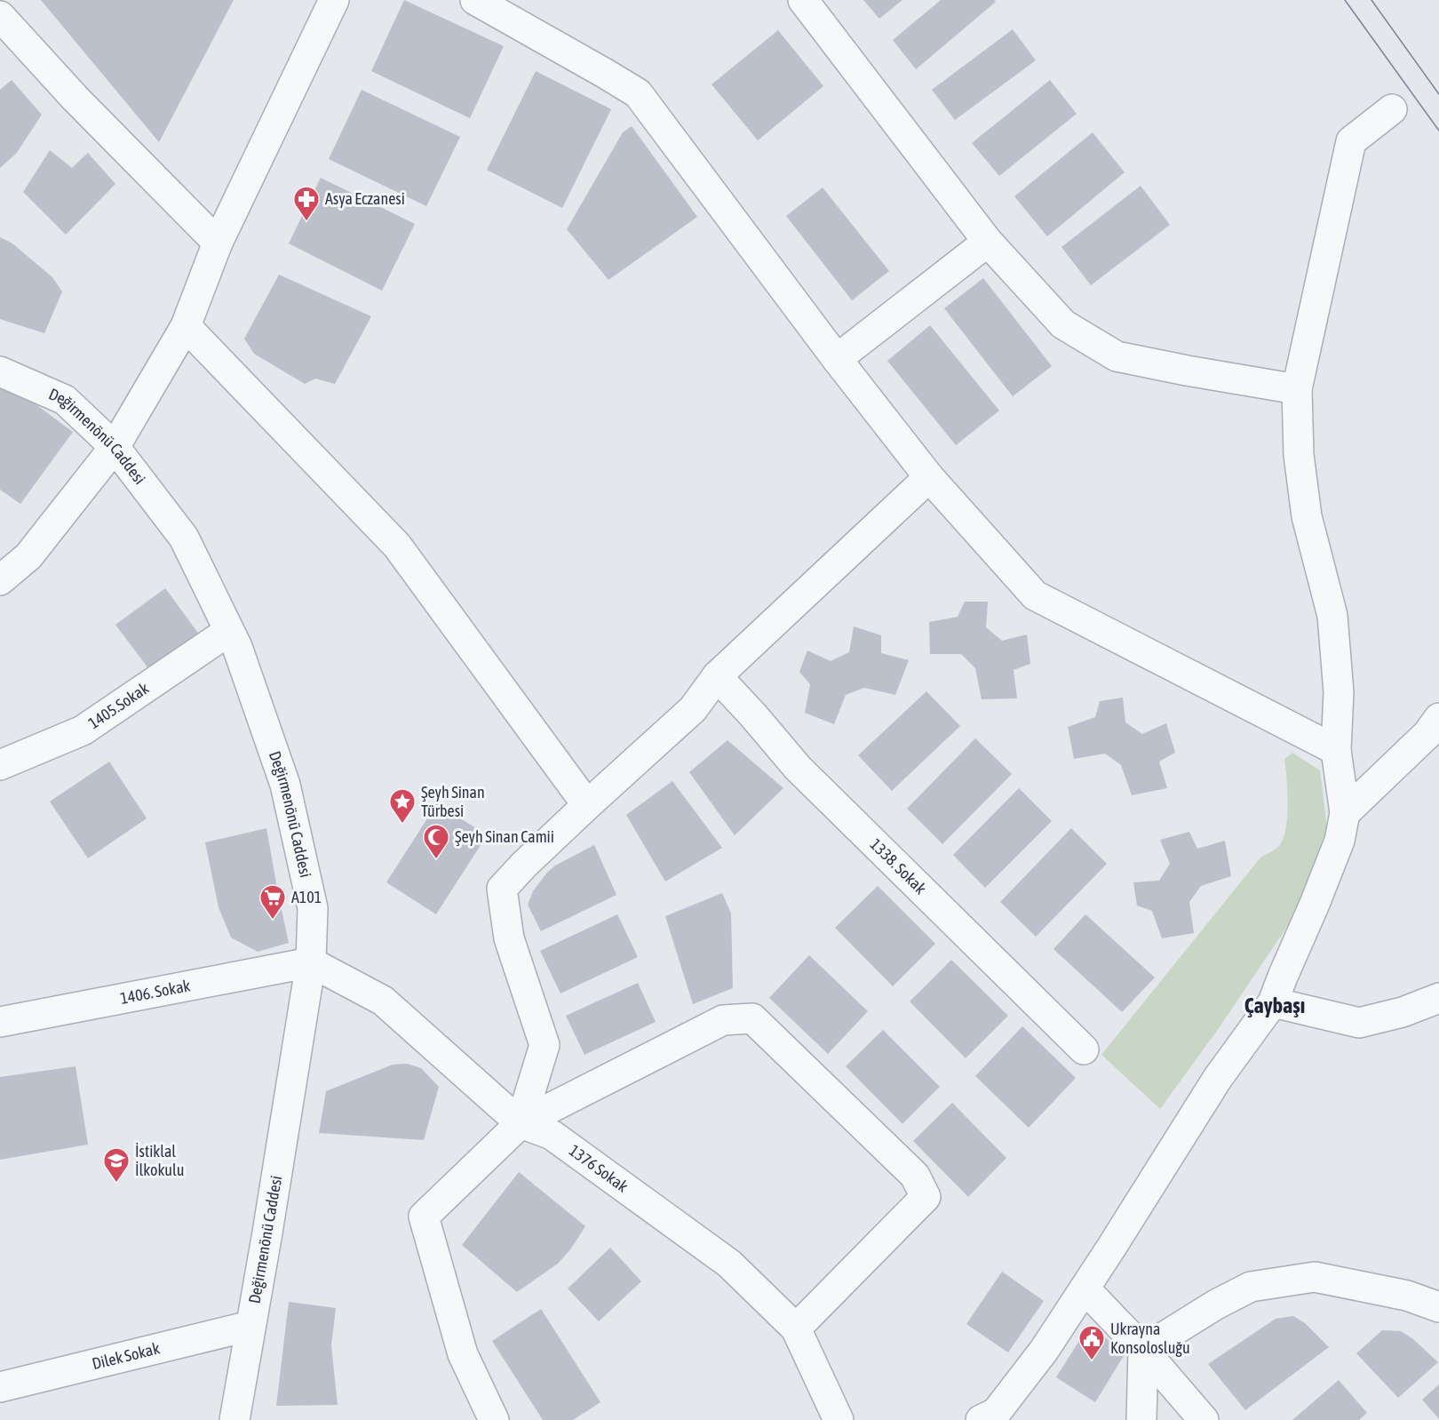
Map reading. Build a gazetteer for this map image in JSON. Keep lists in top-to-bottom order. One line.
{"streets":{"street":["Değirmenönü Caddesi","1405.Sokak","1338. Sokak","1406. Sokak","1376 Sokak","Dilek Sokak"]},"crossings":[["Değirmenönü Caddesi","1405.Sokak"],["Değirmenönü Caddesi","1406. Sokak"],["Değirmenönü Caddesi","1376 Sokak"],["Değirmenönü Caddesi","Dilek Sokak"],["1406. Sokak","1376 Sokak"]],"districts":["Çaybaşı"],"places":{"pharmacy":["Asya Eczanesi"],"place":["Şeyh Sinan Türbesi"],"mosque":["Şeyh Sinan Camii"],"supermarket":["A101"],"school or university":["İstiklal İlkokulu"],"public building":["Ukrayna Konsolosluğu"]}}
